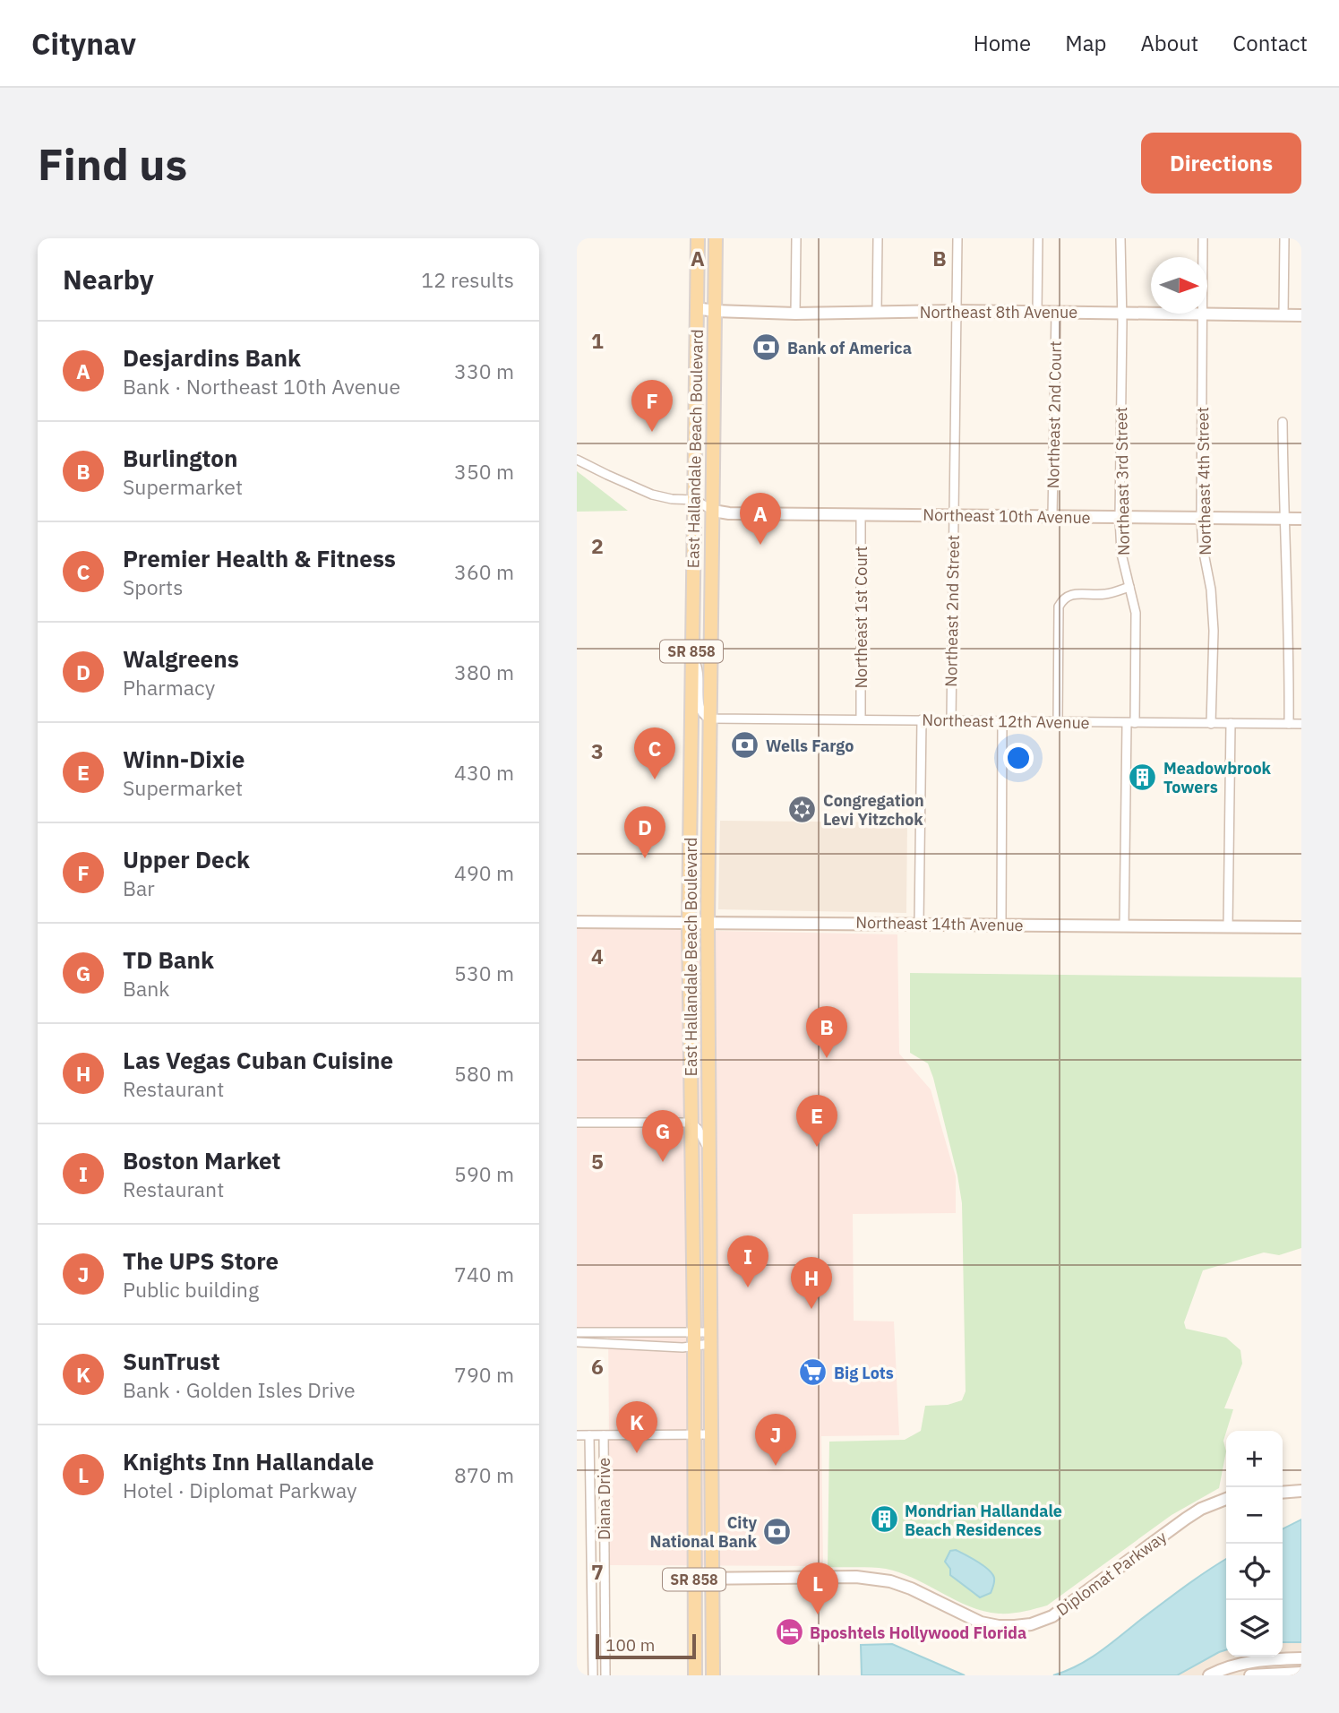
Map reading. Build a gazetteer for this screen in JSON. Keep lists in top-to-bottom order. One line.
{"streets":{"main road":["East Hallandale Beach Boulevard","SR 858"],"street":["Northeast 8th Avenue","Northeast 2nd Court","Northeast 3rd Street","Northeast 4th Street","Northeast 10th Avenue","Northeast 2nd Street","Northeast 1st Court","Northeast 12th Avenue","Northeast 14th Avenue","Diana Drive","Diplomat Parkway"]},"crossings":[["Northeast 8th Avenue","Northeast 2nd Court"],["Northeast 8th Avenue","East Hallandale Beach Boulevard"],["Northeast 8th Avenue","Northeast 3rd Street"],["Northeast 8th Avenue","Northeast 4th Street"],["Northeast 8th Avenue","Northeast 2nd Street"],["Northeast 2nd Court","Northeast 10th Avenue"],["East Hallandale Beach Boulevard","Northeast 10th Avenue"],["East Hallandale Beach Boulevard","Northeast 12th Avenue"],["East Hallandale Beach Boulevard","Northeast 14th Avenue"],["East Hallandale Beach Boulevard","Diplomat Parkway"],["Northeast 3rd Street","Northeast 10th Avenue"],["Northeast 3rd Street","Northeast 12th Avenue"],["Northeast 3rd Street","Northeast 14th Avenue"],["Northeast 4th Street","Northeast 10th Avenue"],["Northeast 4th Street","Northeast 12th Avenue"],["Northeast 10th Avenue","Northeast 2nd Street"],["Northeast 10th Avenue","Northeast 1st Court"],["Northeast 2nd Street","Northeast 12th Avenue"],["Northeast 1st Court","Northeast 12th Avenue"]],"places":{"bank":["Bank of America","Wells Fargo","City National Bank"],"building":["Meadowbrook Towers","Mondrian Hallandale Beach Residences"],"synagogue":["Congregation Levi Yitzchok"],"supermarket":["Big Lots"],"hotel":["Bposhtels Hollywood Florida"]},"scale_bar":"100 m","north":"right","page":{"header":"Citynav","nav":["Home","Map","About","Contact"],"buttons":"Directions","title":"Find us","heading":["Nearby","12 results"],"list":[{"mark":"A","name":"Desjardins Bank","note":"Bank · Northeast 10th Avenue","value":"330 m"},{"mark":"B","name":"Burlington","note":"Supermarket","value":"350 m"},{"mark":"C","name":"Premier Health & Fitness","note":"Sports","value":"360 m"},{"mark":"D","name":"Walgreens","note":"Pharmacy","value":"380 m"},{"mark":"E","name":"Winn-Dixie","note":"Supermarket","value":"430 m"},{"mark":"F","name":"Upper Deck","note":"Bar","value":"490 m"},{"mark":"G","name":"TD Bank","note":"Bank","value":"530 m"},{"mark":"H","name":"Las Vegas Cuban Cuisine","note":"Restaurant","value":"580 m"},{"mark":"I","name":"Boston Market","note":"Restaurant","value":"590 m"},{"mark":"J","name":"The UPS Store","note":"Public building","value":"740 m"},{"mark":"K","name":"SunTrust","note":"Bank · Golden Isles Drive","value":"790 m"},{"mark":"L","name":"Knights Inn Hallandale","note":"Hotel · Diplomat Parkway","value":"870 m"}],"pins":["F","A","C","D","B","E","G","I","H","K","J","L"],"map_buttons":["+","−"],"scale":"100 m"},"grid":{"columns":["A","B"],"rows":["1","2","3","4","5","6","7"]}}
